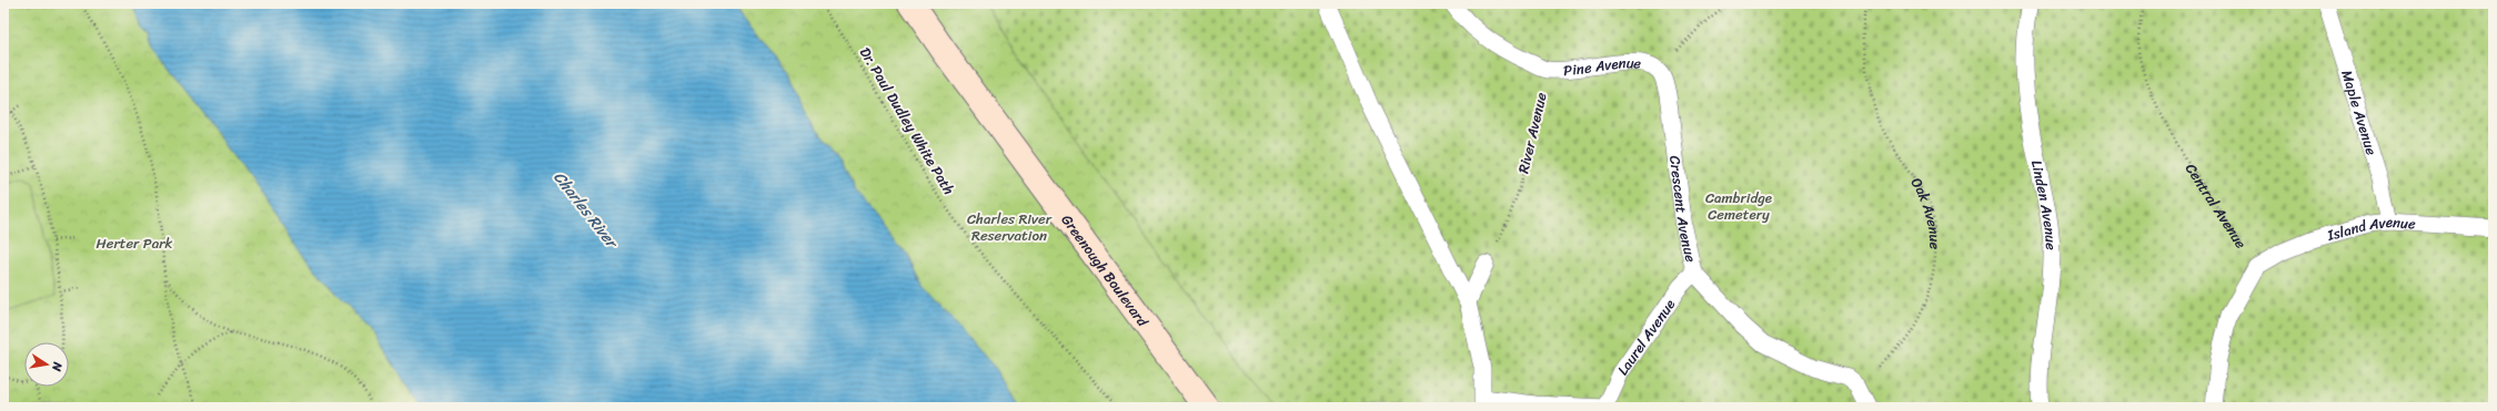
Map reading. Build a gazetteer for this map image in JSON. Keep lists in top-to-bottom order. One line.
{"streets":{"main road":["Greenough Boulevard"],"lane":["Pine Avenue","Maple Avenue","Linden Avenue","Crescent Avenue","Island Avenue","Laurel Avenue"],"path":["Dr. Paul Dudley White Path","River Avenue","Central Avenue","Oak Avenue"]},"crossings":[["Pine Avenue","River Avenue"],["Pine Avenue","Crescent Avenue"],["Maple Avenue","Island Avenue"],["Central Avenue","Island Avenue"],["Crescent Avenue","Oak Avenue"],["Crescent Avenue","Laurel Avenue"]],"water":["Charles River"],"parks":["Cambridge Cemetery","Charles River Reservation","Herter Park"],"north":"right"}
